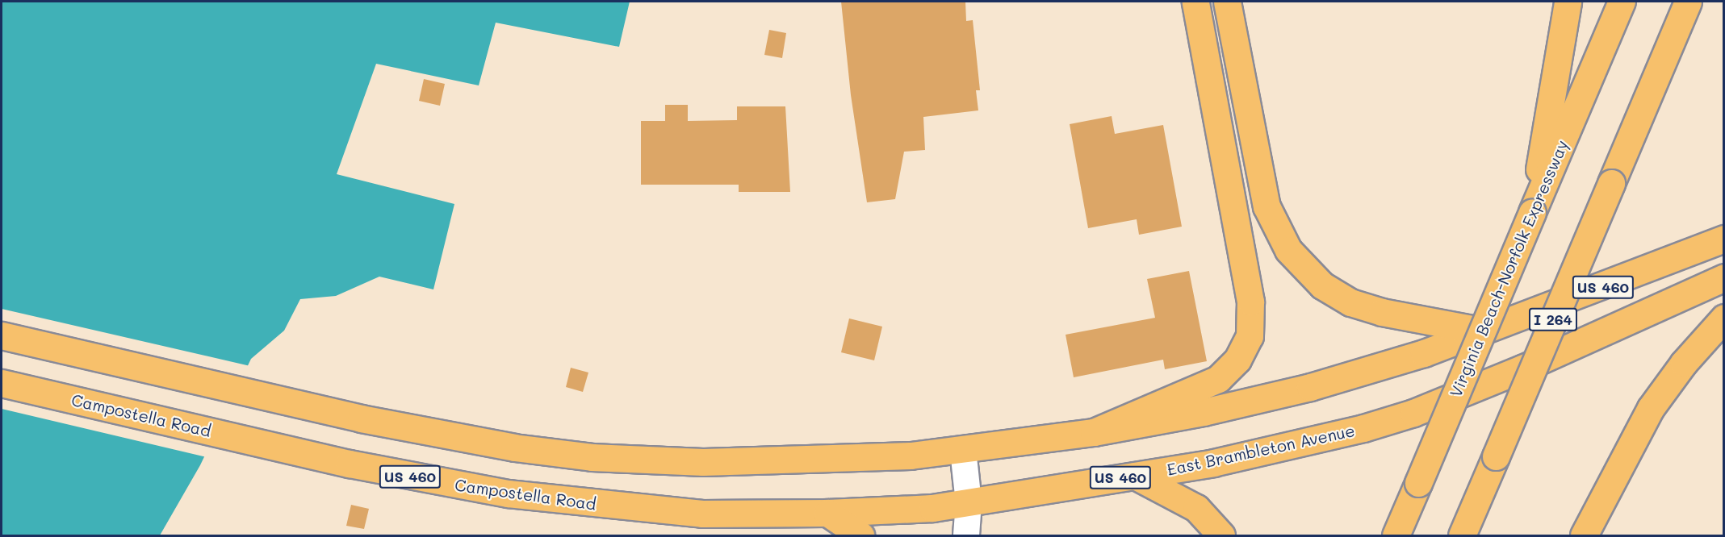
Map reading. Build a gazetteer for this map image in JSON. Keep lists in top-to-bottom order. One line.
{"streets":{"main road":["Virginia Beach-Norfolk Expressway","US 460","I 264","Campostella Road","East Brambleton Avenue"]},"crossings":[["Campostella Road","East Brambleton Avenue"]]}
